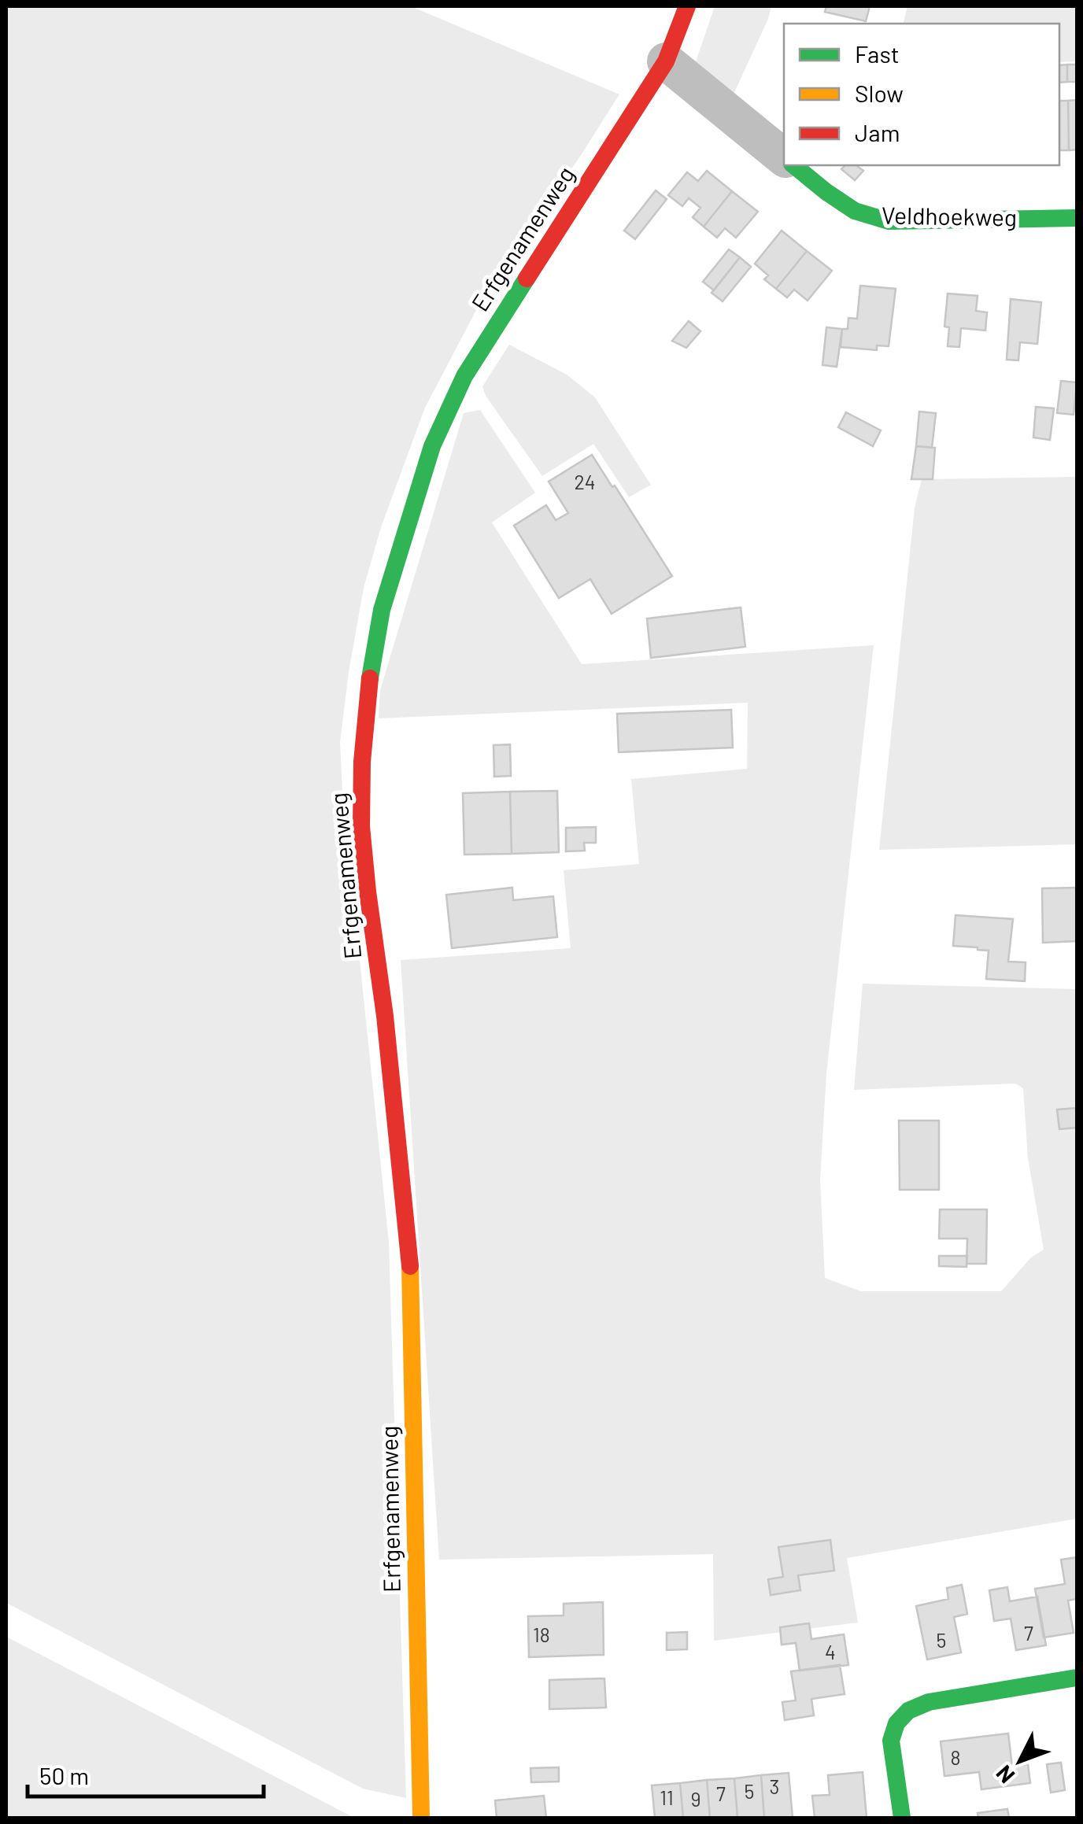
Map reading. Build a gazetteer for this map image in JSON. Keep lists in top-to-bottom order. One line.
{"streets":{"street":["Veldhoekweg","Erfgenamenweg"]},"house_numbers":["24","7","18","5","4","8","3","5","7","11","9"],"legend":["Fast","Slow","Jam"],"scale_bar":"50 m","north":"bottom left"}
